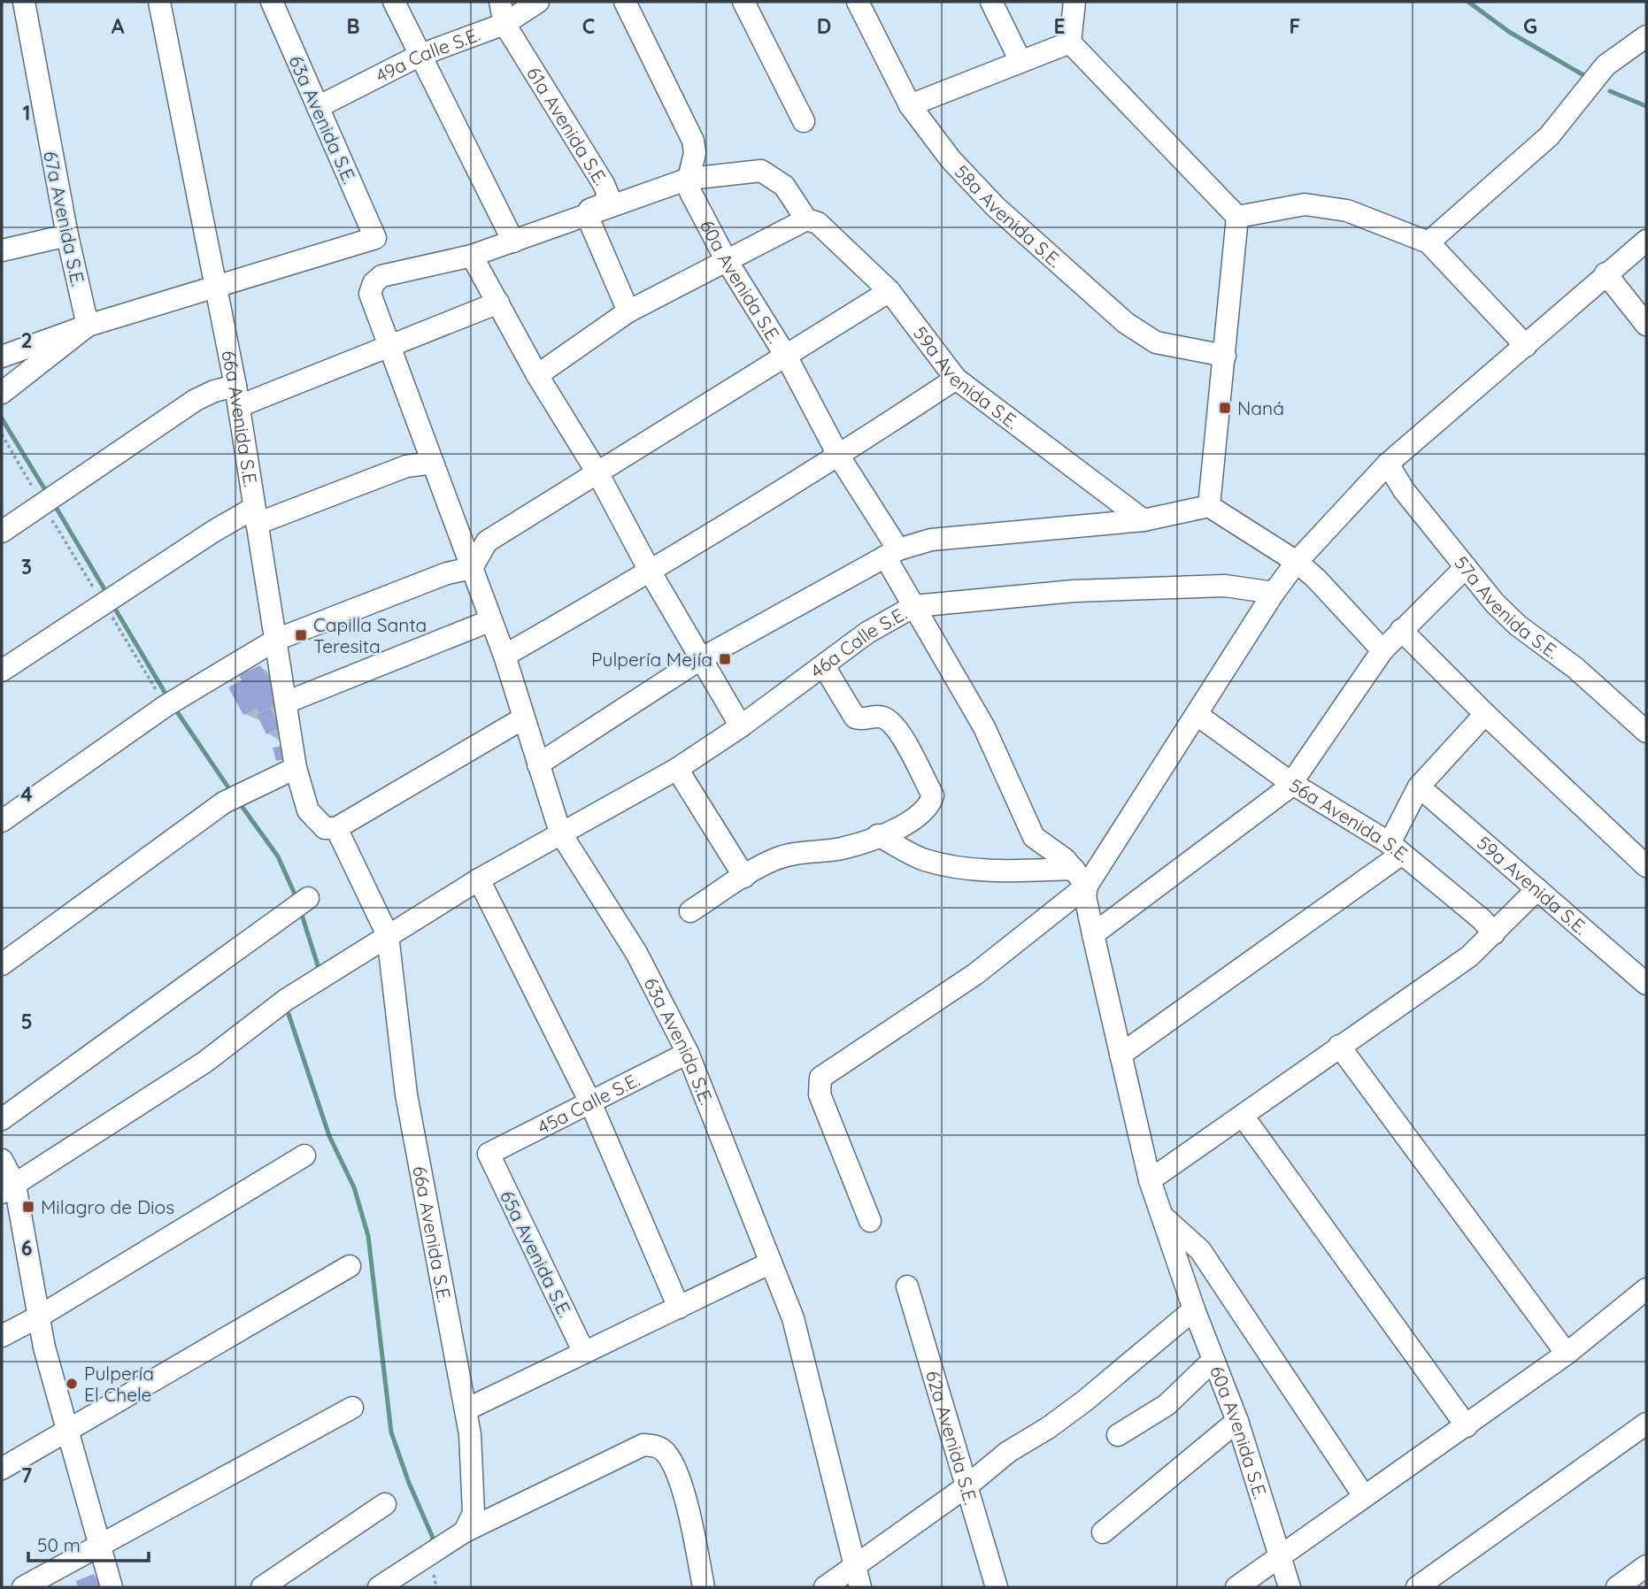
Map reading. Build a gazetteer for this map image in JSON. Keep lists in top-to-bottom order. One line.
{"streets":{"street":["49a Calle S.E.","63a Avenida S.E.","61a Avenida S.E.","58a Avenida S.E.","67a Avenida S.E.","60a Avenida S.E.","59a Avenida S.E.","66a Avenida S.E.","57a Avenida S.E.","46a Calle S.E.","56a Avenida S.E.","45a Calle S.E.","65a Avenida S.E.","62a Avenida S.E."]},"crossings":[["49a Calle S.E.","63a Avenida S.E."],["49a Calle S.E.","61a Avenida S.E."],["63a Avenida S.E.","66a Avenida S.E."],["63a Avenida S.E.","46a Calle S.E."],["63a Avenida S.E.","45a Calle S.E."],["60a Avenida S.E.","46a Calle S.E."],["66a Avenida S.E.","46a Calle S.E."],["45a Calle S.E.","65a Avenida S.E."]],"places":{"transit":["Naná","Capilla Santa Teresita","Pulpería Mejía","Milagro de Dios"],"other":["Pulpería El Chele"]},"scale_bar":"50 m","grid":{"columns":["A","B","C","D","E","F","G"],"rows":["1","2","3","4","5","6","7"]}}
